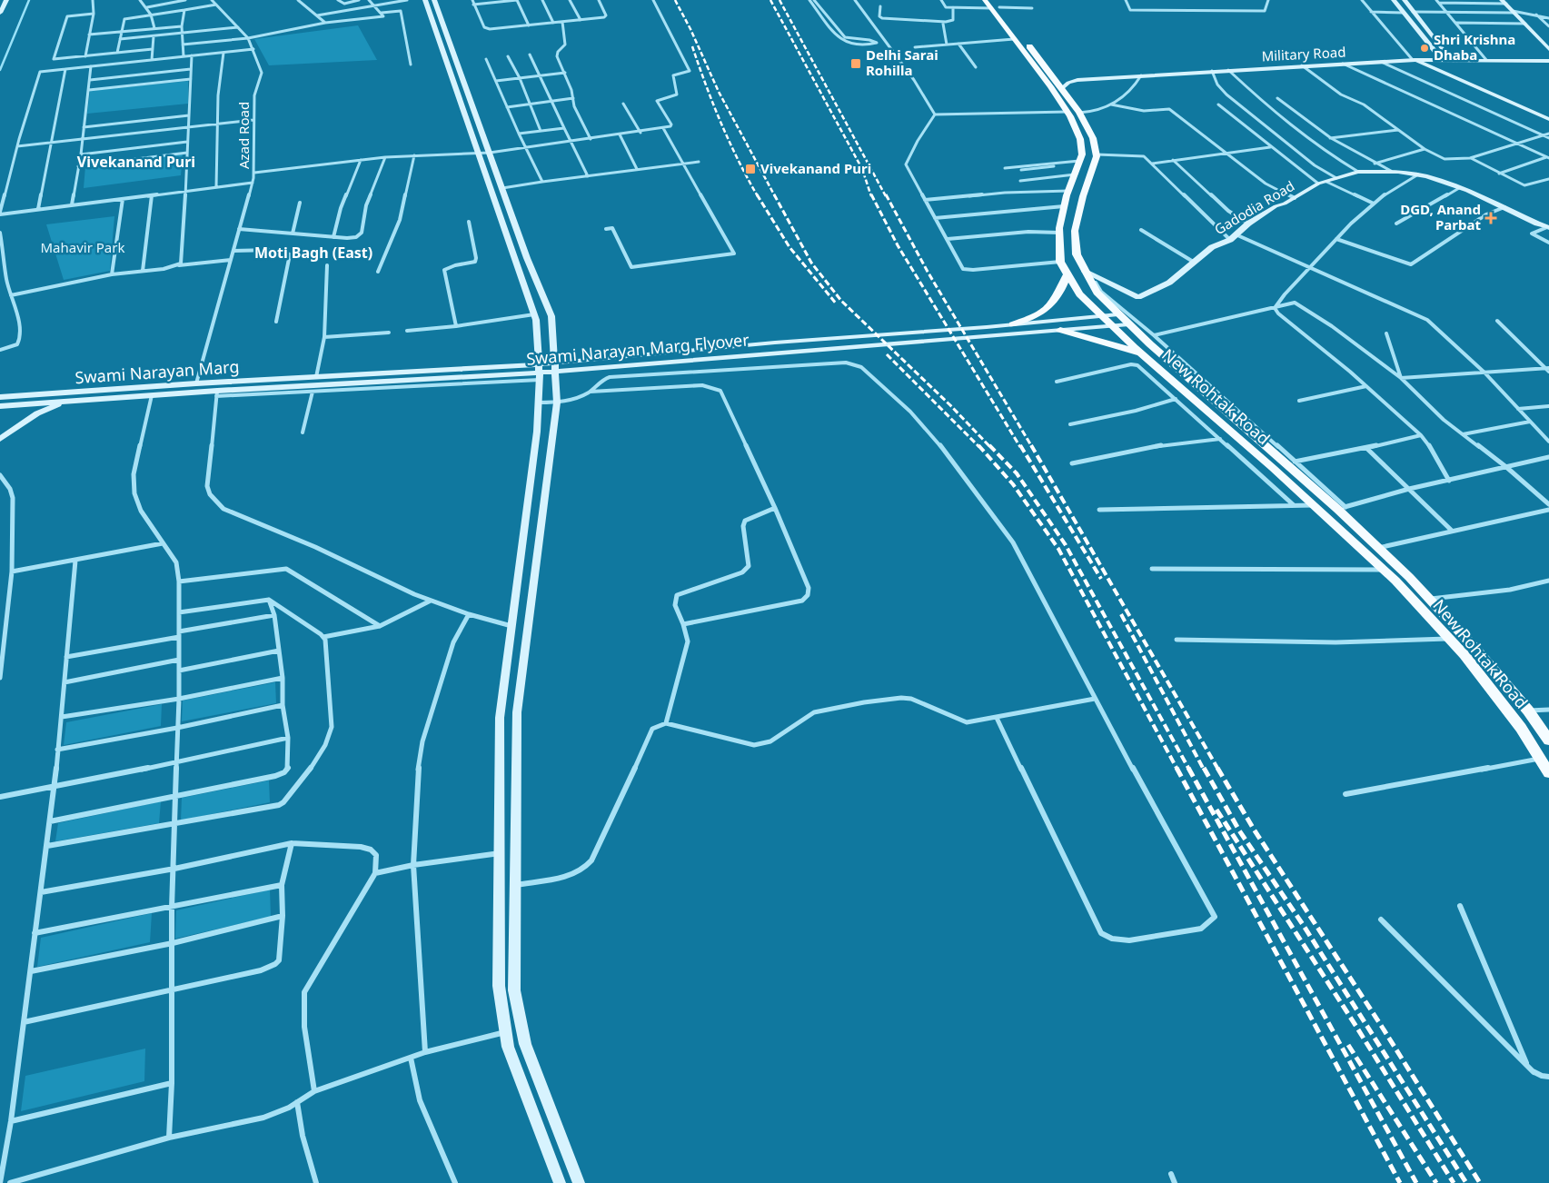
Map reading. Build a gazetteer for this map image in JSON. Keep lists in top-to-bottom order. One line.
{"streets":{"main road":["New Rohtak Road"],"street":["Military Road","Azad Road","Gadodia Road","Swami Narayan Marg Flyover","Swami Narayan Marg"]},"crossings":[["Azad Road","Swami Narayan Marg"],["Gadodia Road","New Rohtak Road"],["Swami Narayan Marg Flyover","Swami Narayan Marg"]],"districts":["Vivekanand Puri","Moti Bagh (East)"],"parks":["Mahavir Park"],"places":{"other":["Shri Krishna Dhaba"],"transit":["Delhi Sarai Rohilla","Vivekanand Puri"],"health":["DGD, Anand Parbat"]}}
